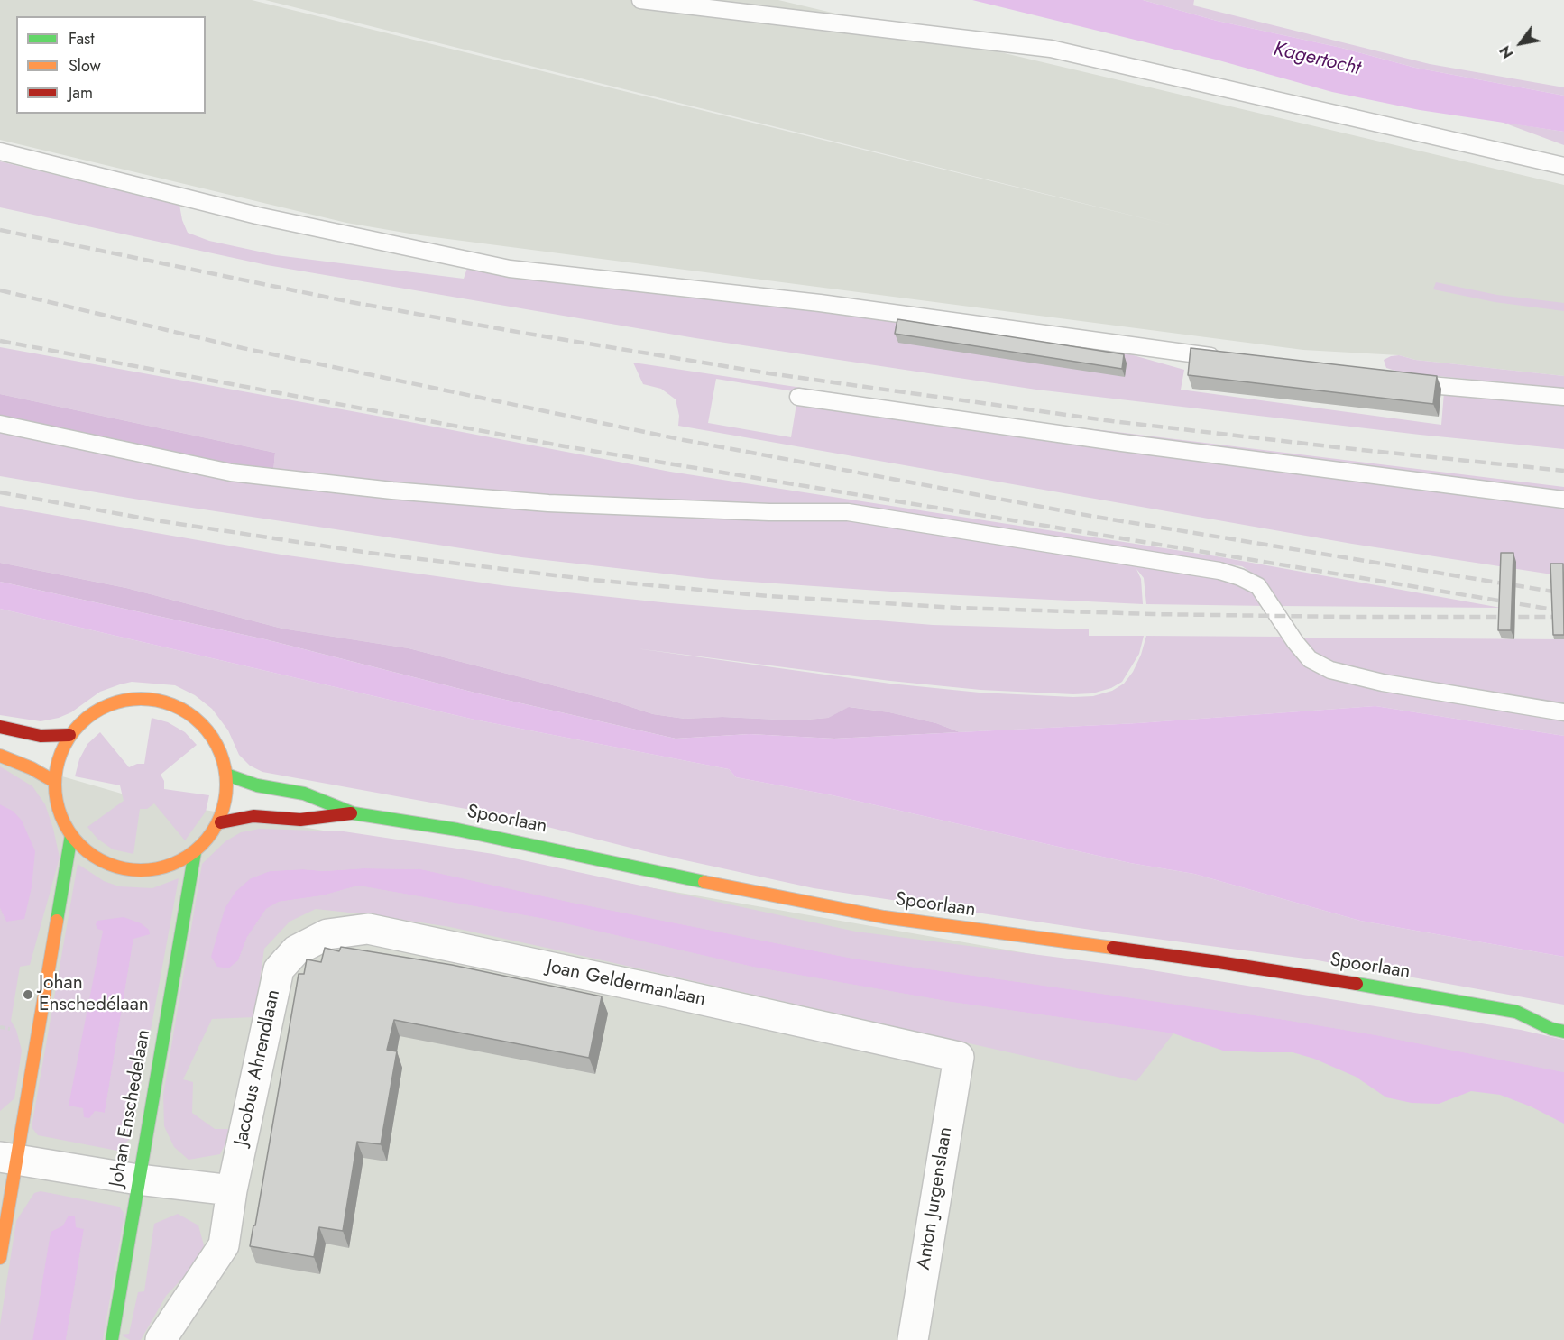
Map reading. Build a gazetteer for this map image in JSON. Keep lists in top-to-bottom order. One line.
{"streets":{"main road":["Spoorlaan","Johan Enschedelaan"],"street":["Joan Geldermanlaan","Jacobus Ahrendlaan","Anton Jurgenslaan"]},"crossings":[["Spoorlaan","Johan Enschedelaan"],["Joan Geldermanlaan","Jacobus Ahrendlaan"],["Joan Geldermanlaan","Anton Jurgenslaan"]],"water":["Kagertocht"],"places":["Johan Enschedélaan"],"legend":["Fast","Slow","Jam"],"north":"bottom left"}
